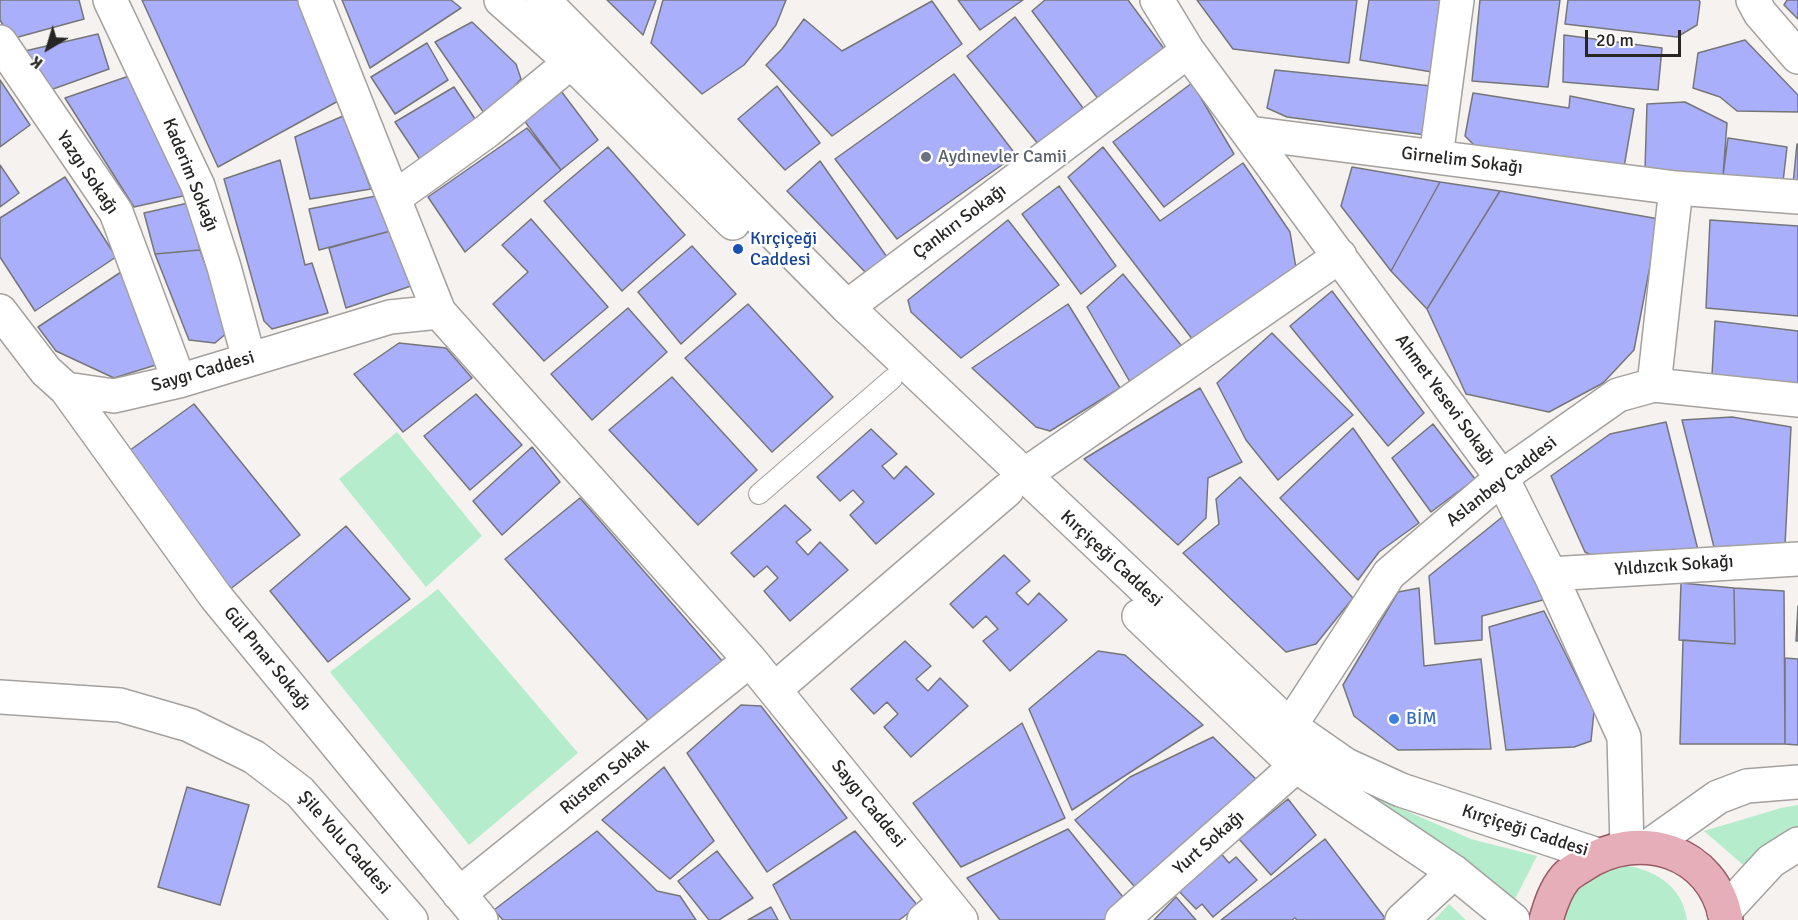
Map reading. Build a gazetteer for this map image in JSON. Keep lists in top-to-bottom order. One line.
{"streets":{"street":["Girnelim Sokağı","Yazgı Sokağı","Kaderim Sokağı","Çankırı Sokağı","Saygı Caddesi","Ahmet Yesevi Sokağı","Aslanbey Caddesi","Kırçiçeği Caddesi","Yıldızcık Sokağı","Gül Pınar Sokağı","Rüstem Sokak","Şile Yolu Caddesi","Yurt Sokağı"]},"crossings":[["Girnelim Sokağı","Ahmet Yesevi Sokağı"],["Yazgı Sokağı","Saygı Caddesi"],["Kaderim Sokağı","Saygı Caddesi"],["Çankırı Sokağı","Ahmet Yesevi Sokağı"],["Çankırı Sokağı","Kırçiçeği Caddesi"],["Saygı Caddesi","Gül Pınar Sokağı"],["Saygı Caddesi","Rüstem Sokak"],["Ahmet Yesevi Sokağı","Aslanbey Caddesi"],["Ahmet Yesevi Sokağı","Kırçiçeği Caddesi"],["Ahmet Yesevi Sokağı","Yıldızcık Sokağı"],["Aslanbey Caddesi","Kırçiçeği Caddesi"],["Kırçiçeği Caddesi","Yurt Sokağı"],["Gül Pınar Sokağı","Rüstem Sokak"]],"places":["Aydınevler Camii","Kırçiçeği Caddesi","BİM"],"scale_bar":"20 m","north":"bottom left"}
